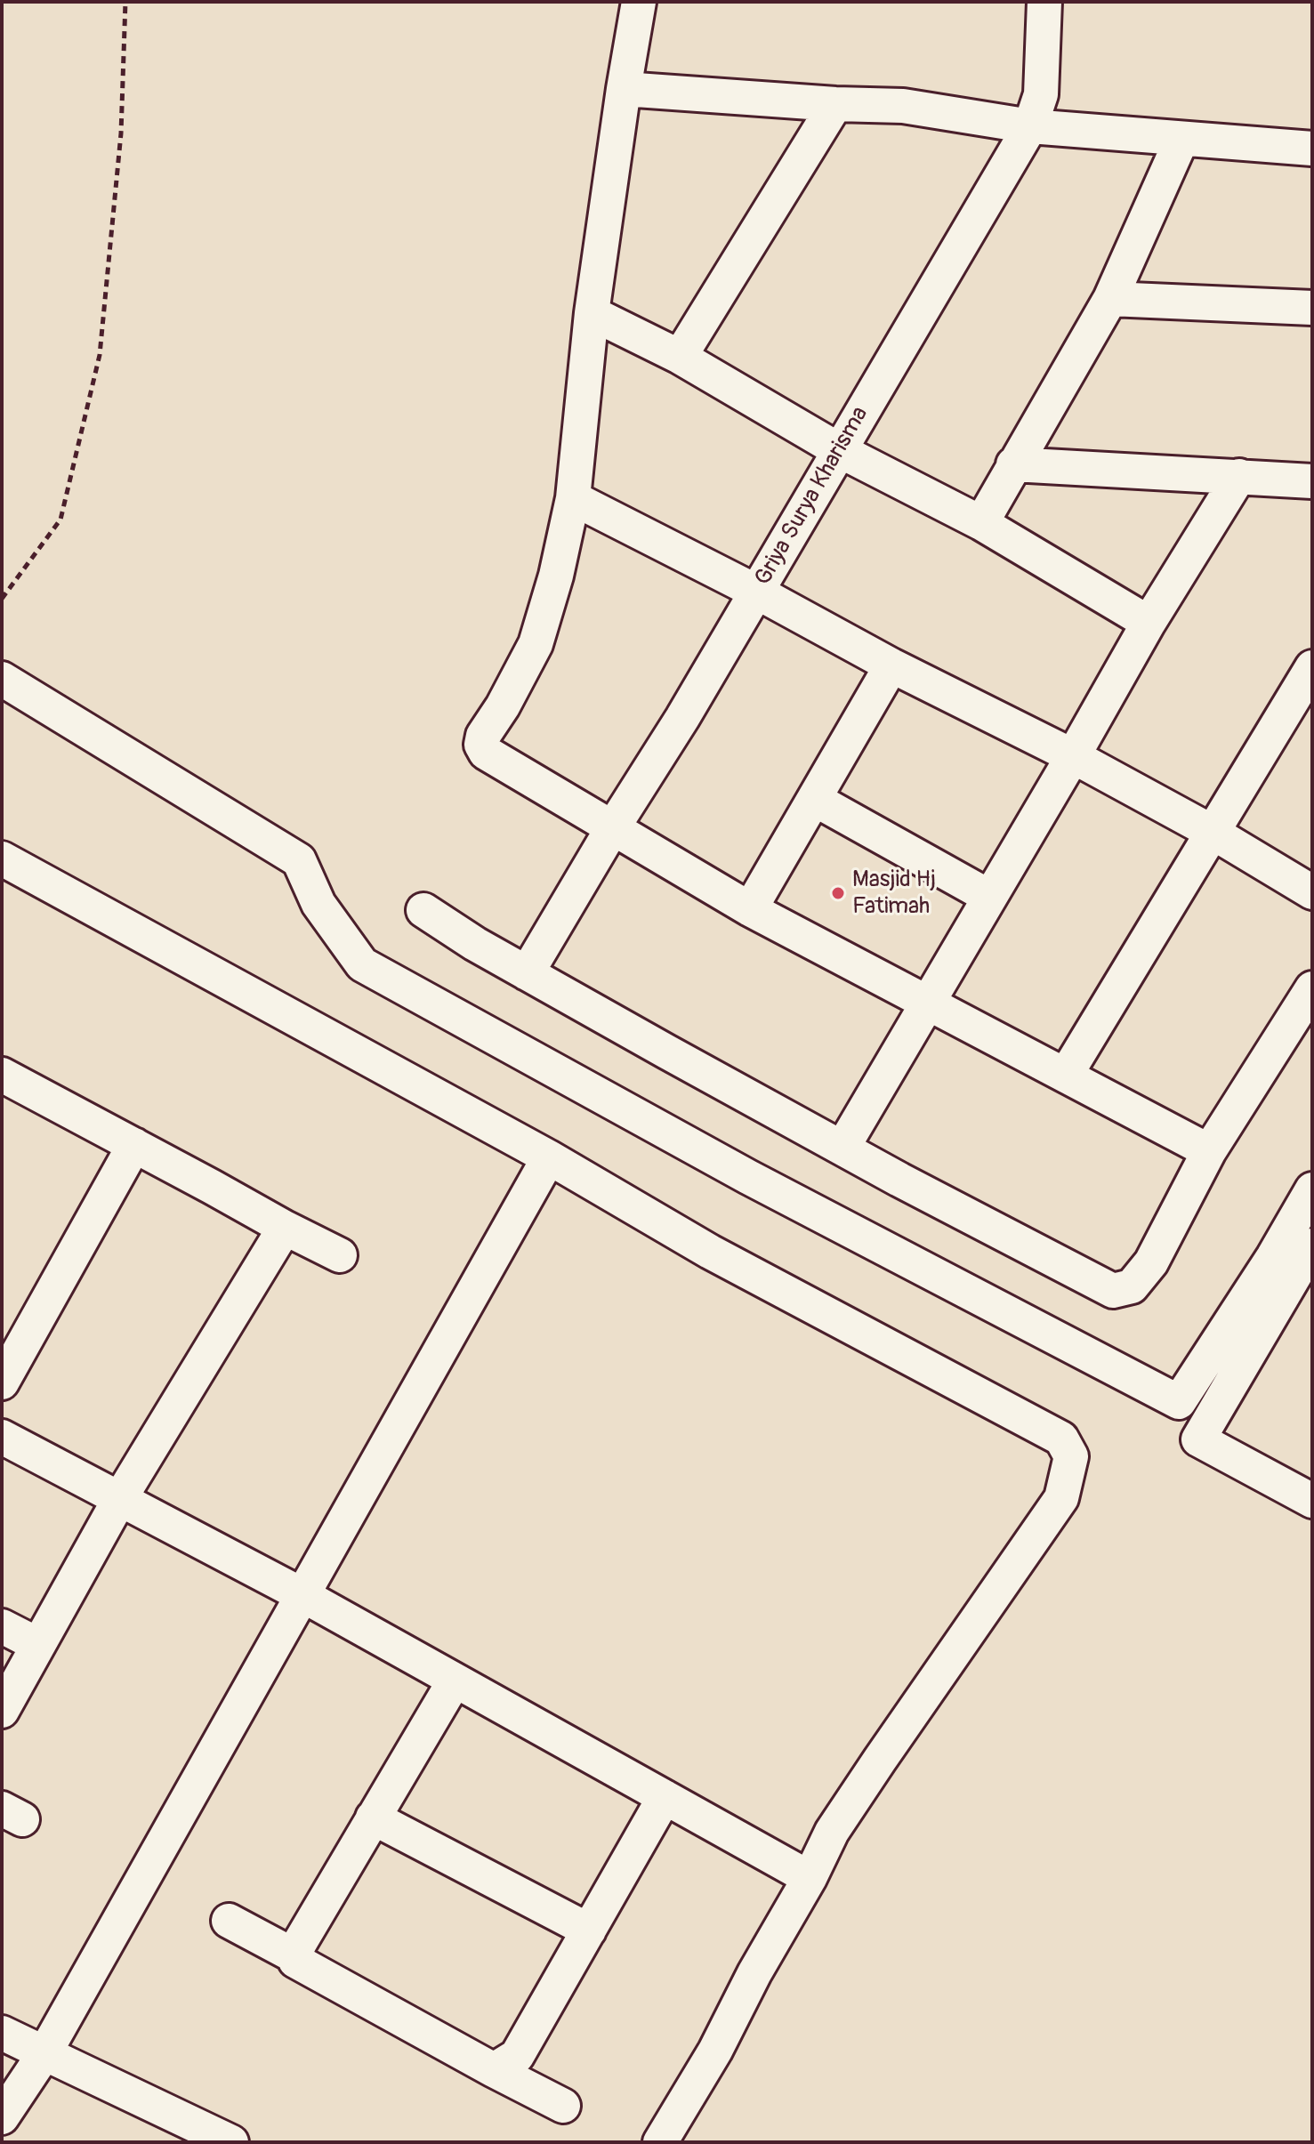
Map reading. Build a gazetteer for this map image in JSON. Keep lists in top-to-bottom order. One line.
{"streets":{"street":["Griya Surya Kharisma"]},"places":["Masjid Hj Fatimah"]}
